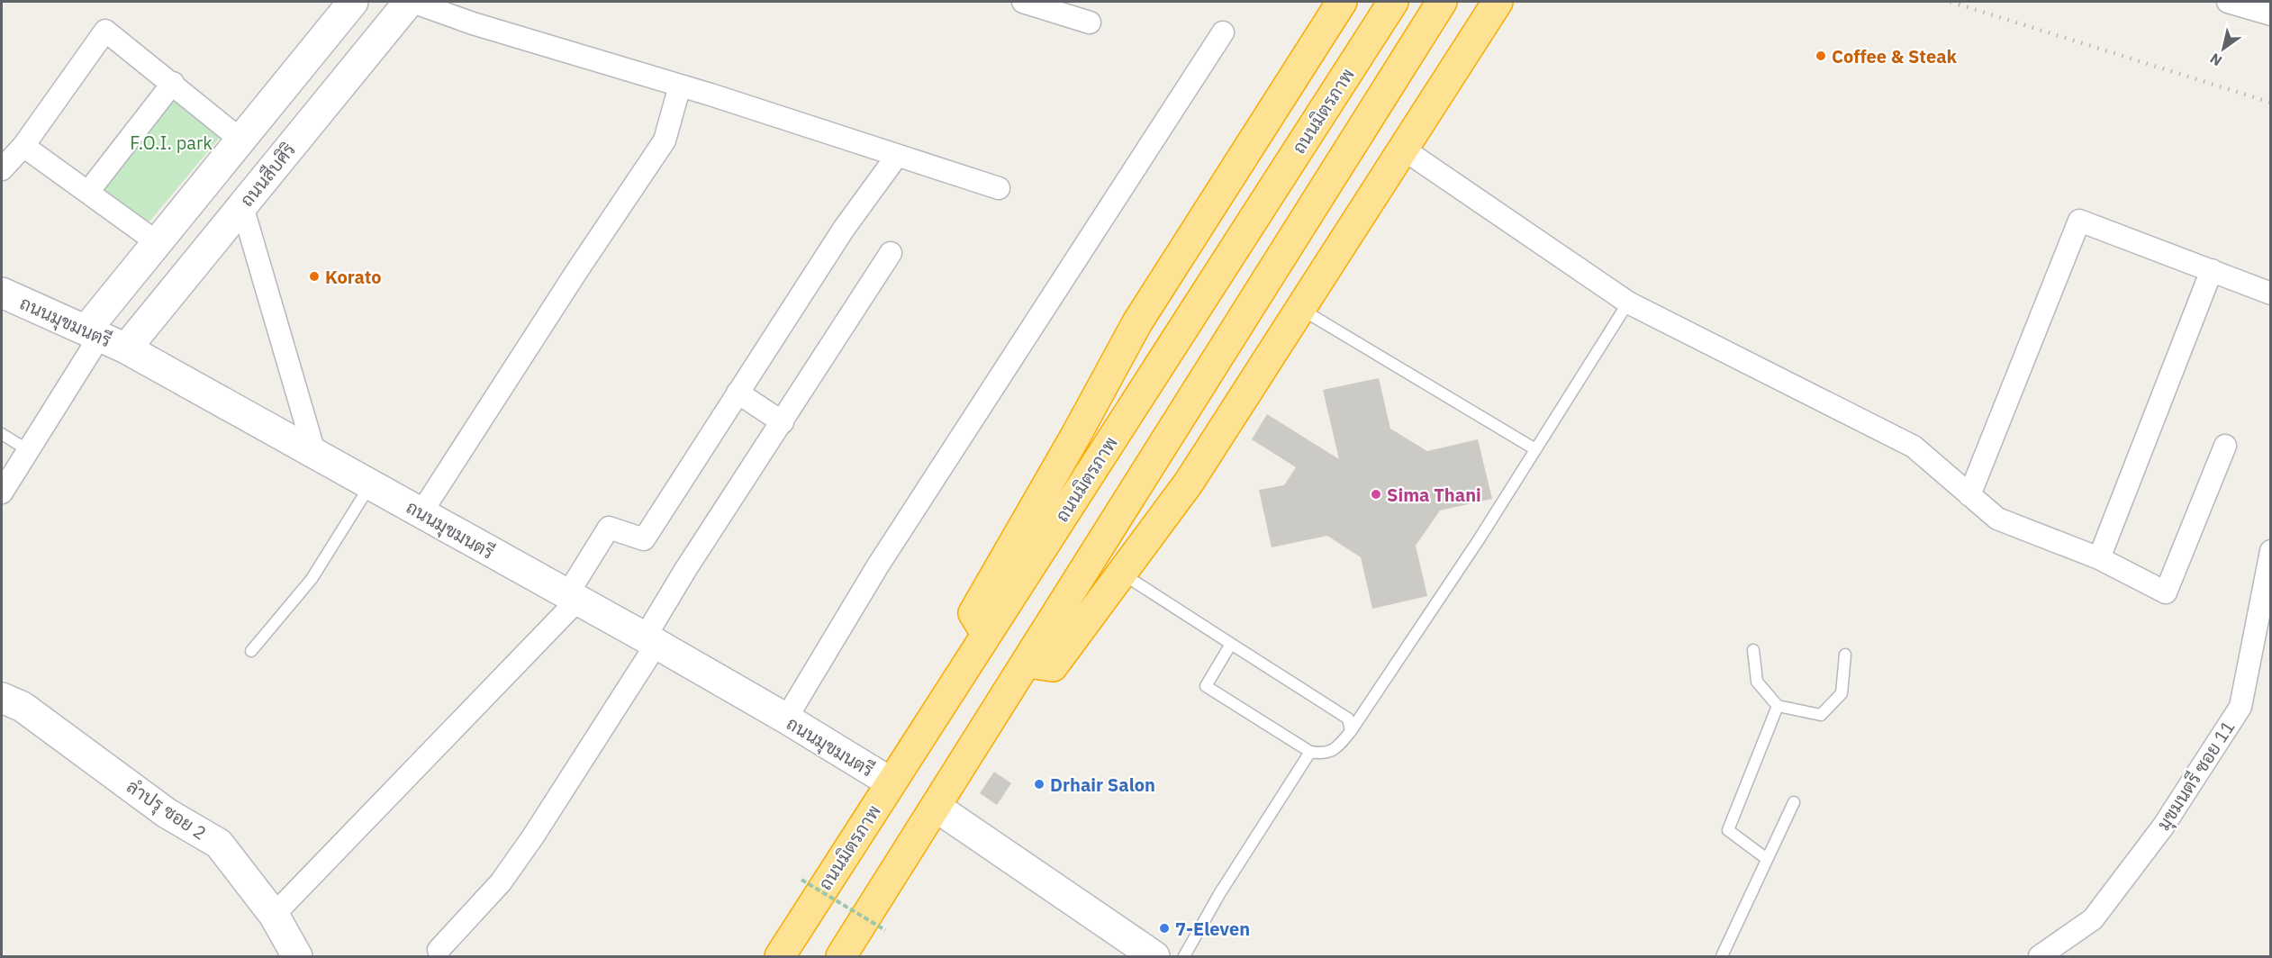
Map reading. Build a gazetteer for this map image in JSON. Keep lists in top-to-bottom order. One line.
{"streets":{"highway":["ถนนมิตรภาพ"],"street":["ถนนสืบศิริ","ถนนมุขมนตรี","มุขมนตรี ซอย 11","ลำปรุ ซอย 2"]},"crossings":[["ถนนมิตรภาพ","ถนนมุขมนตรี"],["ถนนสืบศิริ","ถนนมุขมนตรี"]],"parks":["F.O.I. park"],"places":["Coffee & Steak","Korato","Sima Thani","Drhair Salon","7-Eleven"],"north":"bottom left"}
